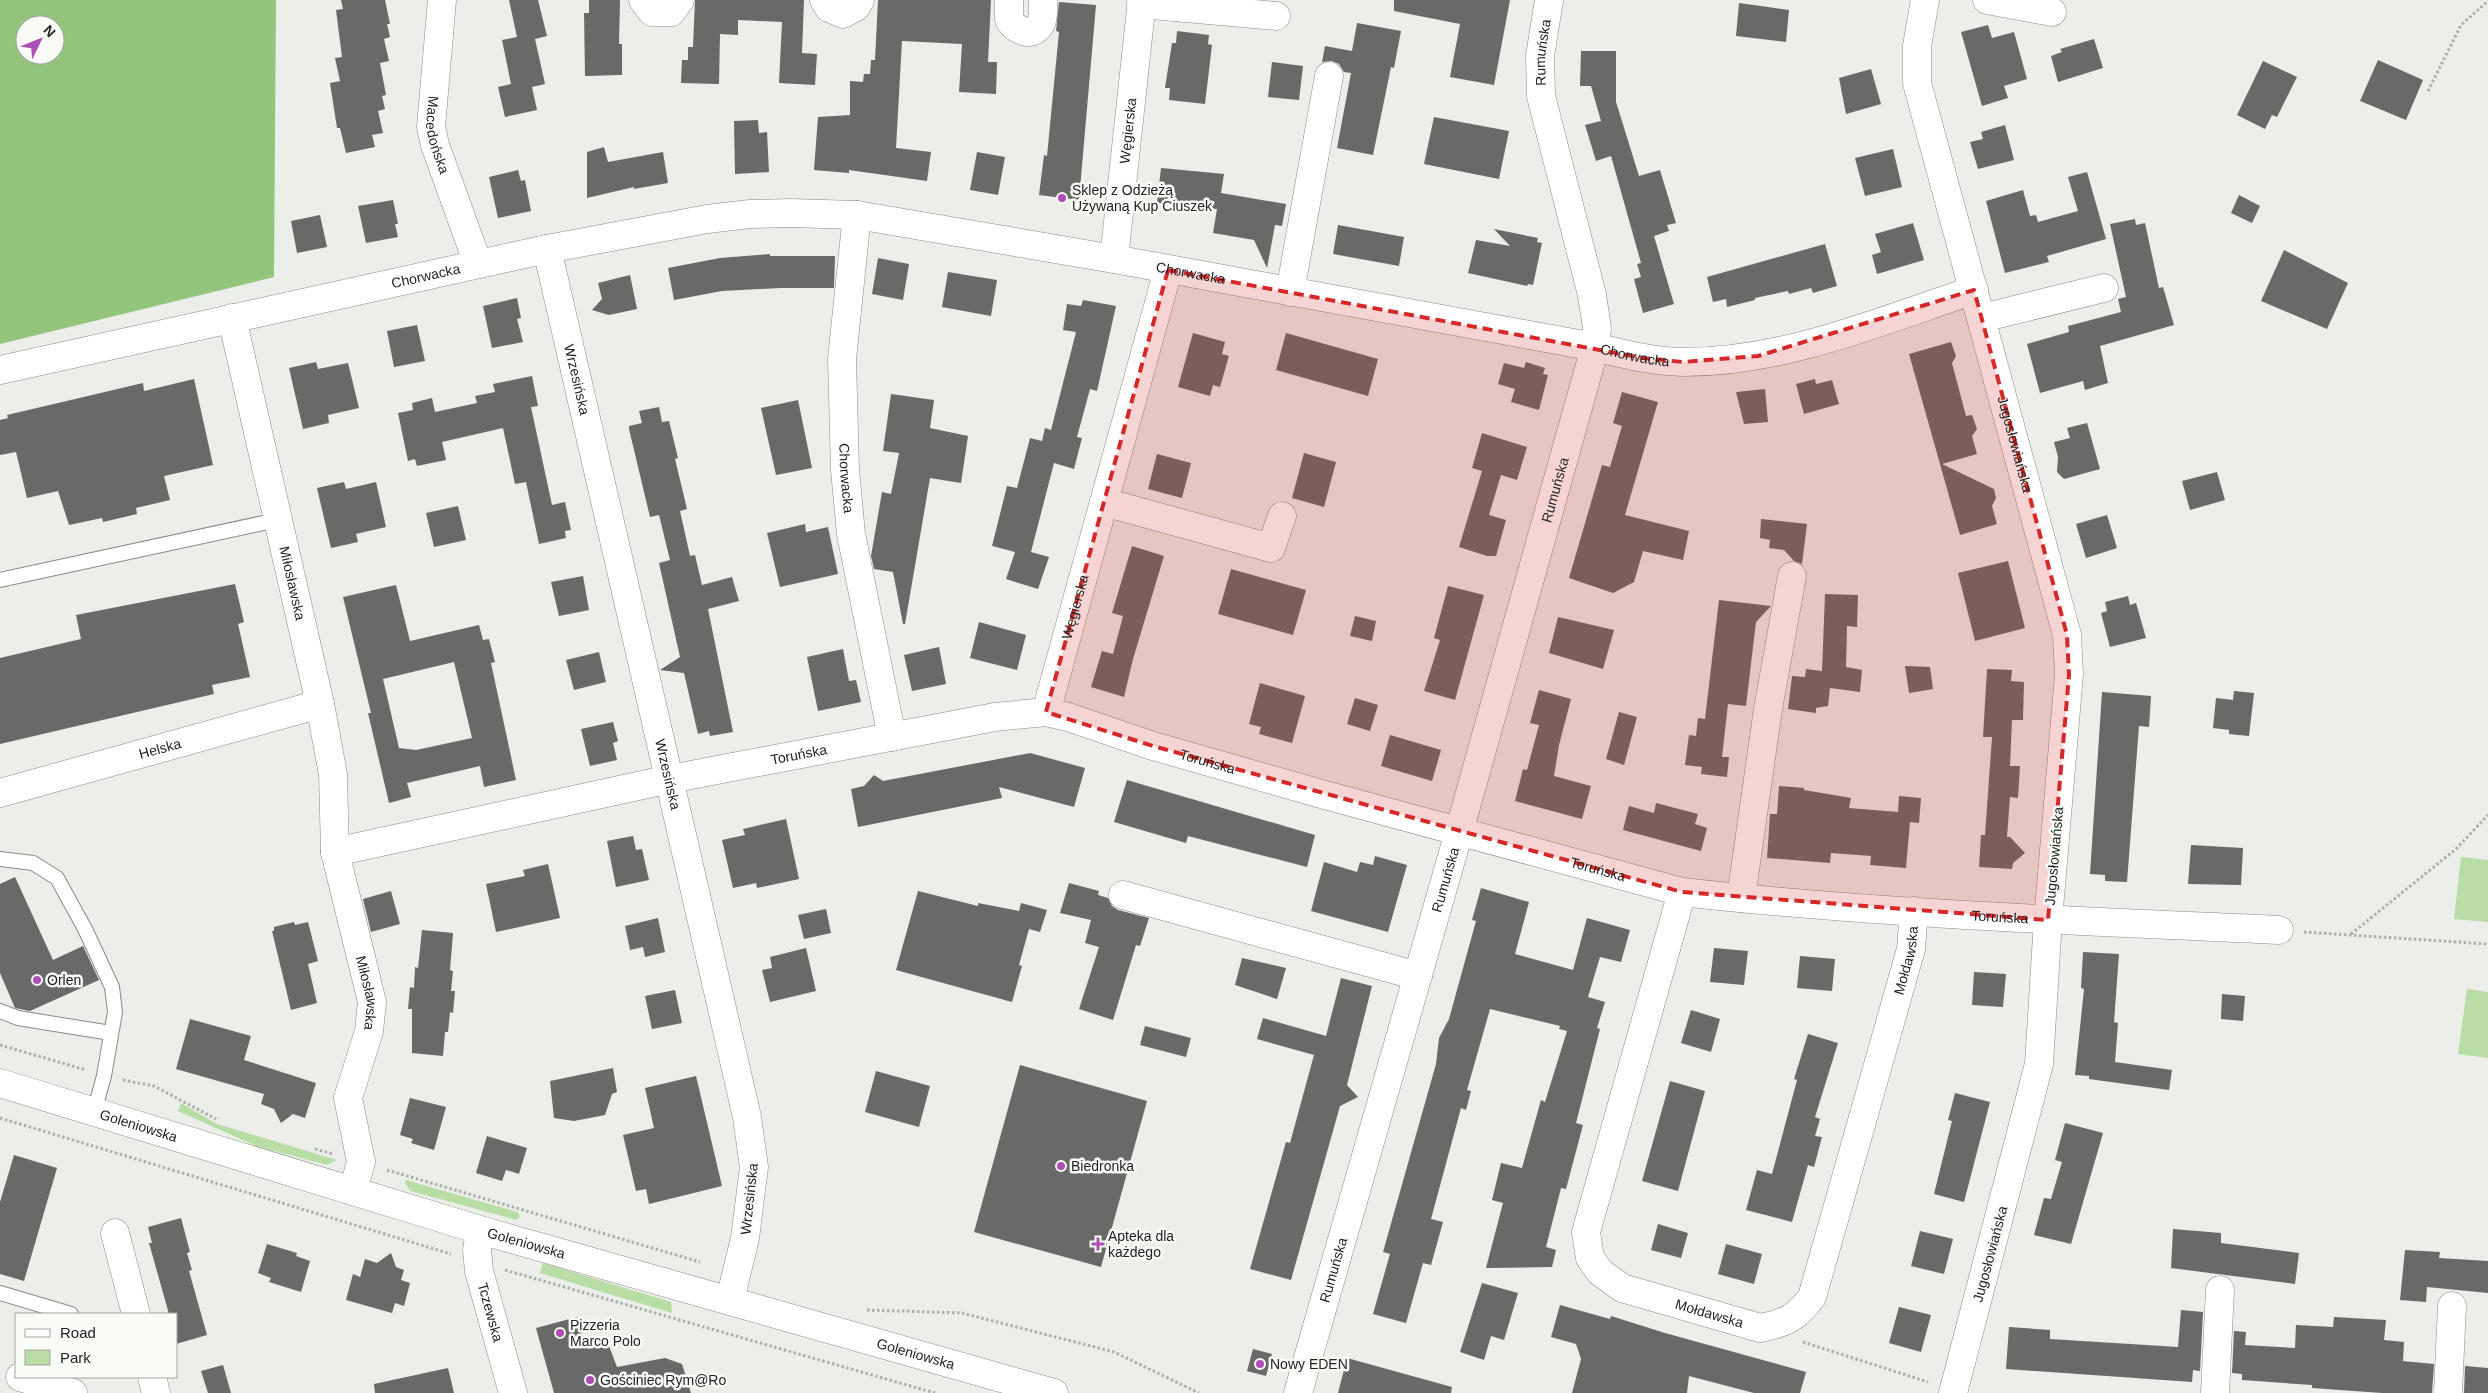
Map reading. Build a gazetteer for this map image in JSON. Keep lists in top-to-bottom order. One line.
{"streets":{"street":["Rumuńska","Węgierska","Macedońska","Chorwacka","Wrzesińska","Jugosłowiańska","Miłosławska","Helska","Toruńska","Mołdawska","Goleniowska","Tczewska"]},"crossings":[["Rumuńska","Chorwacka"],["Rumuńska","Toruńska"],["Węgierska","Chorwacka"],["Węgierska","Toruńska"],["Macedońska","Chorwacka"],["Chorwacka","Wrzesińska"],["Chorwacka","Jugosłowiańska"],["Chorwacka","Miłosławska"],["Chorwacka","Toruńska"],["Wrzesińska","Toruńska"],["Wrzesińska","Goleniowska"],["Jugosłowiańska","Toruńska"],["Miłosławska","Helska"],["Miłosławska","Goleniowska"],["Toruńska","Mołdawska"],["Goleniowska","Tczewska"]],"places":{"other":["Sklep z Odzieżą Używaną Kup Ciuszek","Orlen","Biedronka","Pizzeria Marco Polo","Nowy EDEN","Gościniec Rym@Ro"],"health":["Apteka dla każdego"]},"legend":["Road","Park"],"north":"top right"}
